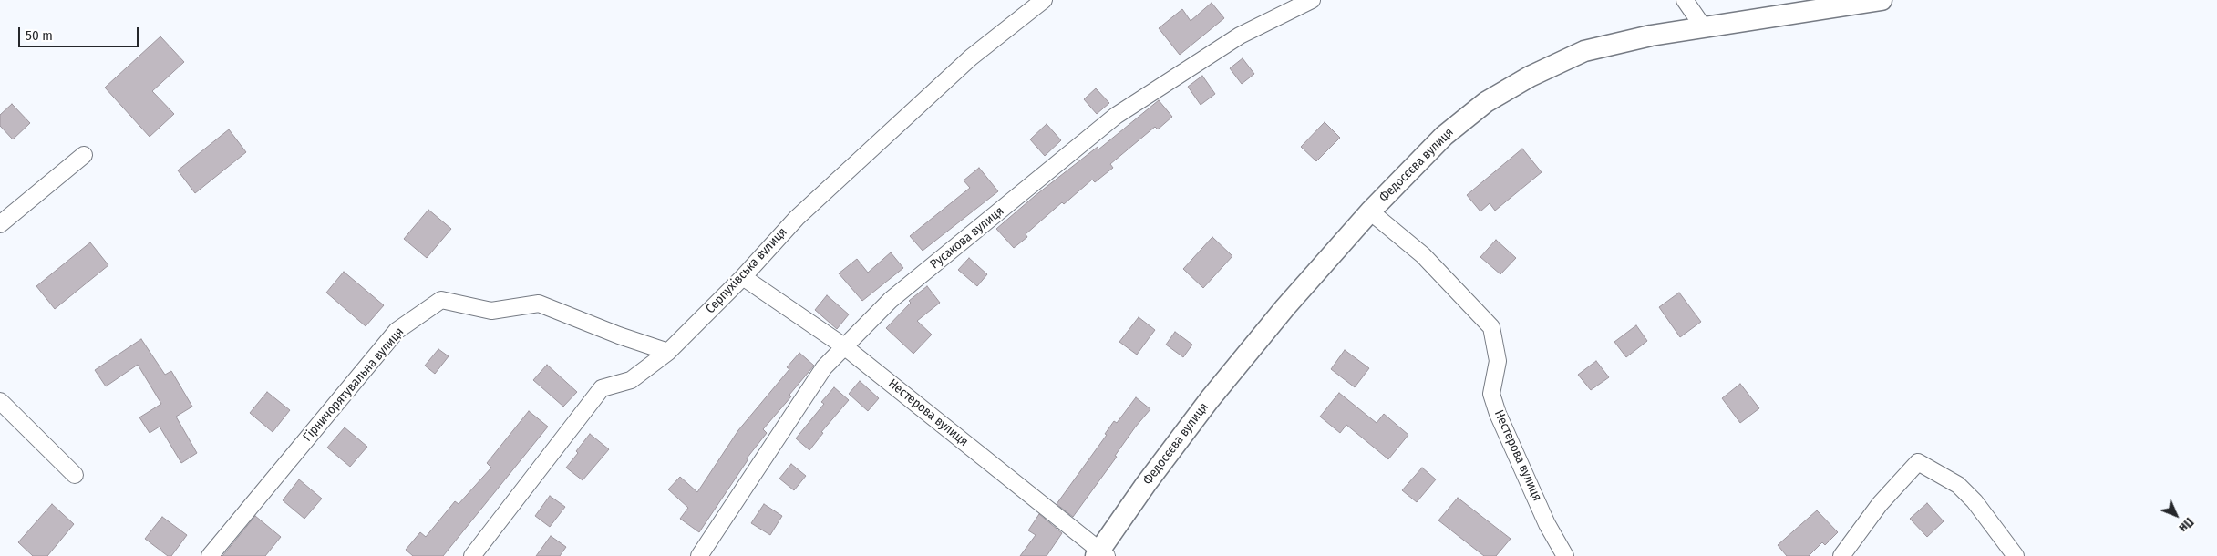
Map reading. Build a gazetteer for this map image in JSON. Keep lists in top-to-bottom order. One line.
{"streets":{"main road":["Федосєєва вулиця"],"street":["Русакова вулиця","Серпухівська вулиця","Гірничорятувальна вулиця","Нестерова вулиця"]},"crossings":[["Федосєєва вулиця","Нестерова вулиця"],["Русакова вулиця","Нестерова вулиця"],["Серпухівська вулиця","Гірничорятувальна вулиця"],["Серпухівська вулиця","Нестерова вулиця"]],"scale_bar":"50 m","north":"bottom right"}
